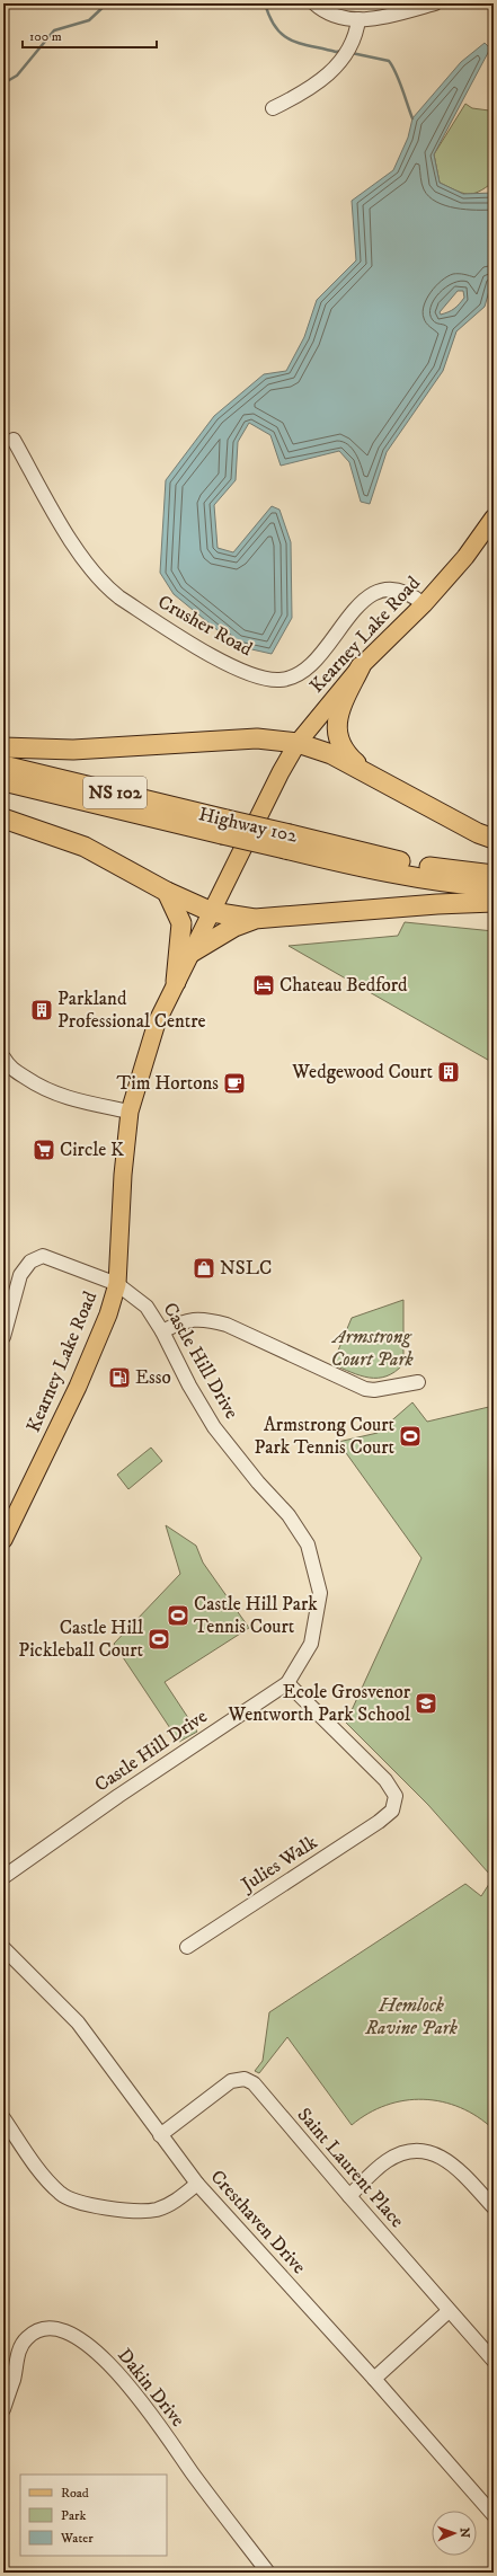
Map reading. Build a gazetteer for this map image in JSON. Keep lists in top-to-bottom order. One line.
{"streets":{"highway":["NS 102","Highway 102"],"main road":["Kearney Lake Road"],"street":["Crusher Road","Castle Hill Drive","Julies Walk","Saint Laurent Place","Cresthaven Drive","Dakin Drive"]},"crossings":[["Crusher Road","Kearney Lake Road"],["Kearney Lake Road","Castle Hill Drive"],["Castle Hill Drive","Julies Walk"],["Saint Laurent Place","Cresthaven Drive"]],"parks":["Armstrong Court Park","Hemlock Ravine Park"],"places":{"hotel":["Chateau Bedford"],"building":["Parkland Professional Centre","Wedgewood Court"],"cafe":["Tim Hortons"],"supermarket":["Circle K"],"shop":["NSLC"],"fuel station":["Esso"],"sports":["Armstrong Court Park Tennis Court","Castle Hill Park Tennis Court","Castle Hill Pickleball Court"],"school or university":["Ecole Grosvenor Wentworth Park School"]},"legend":["Road","Park","Water"],"scale_bar":"100 m","north":"right"}
